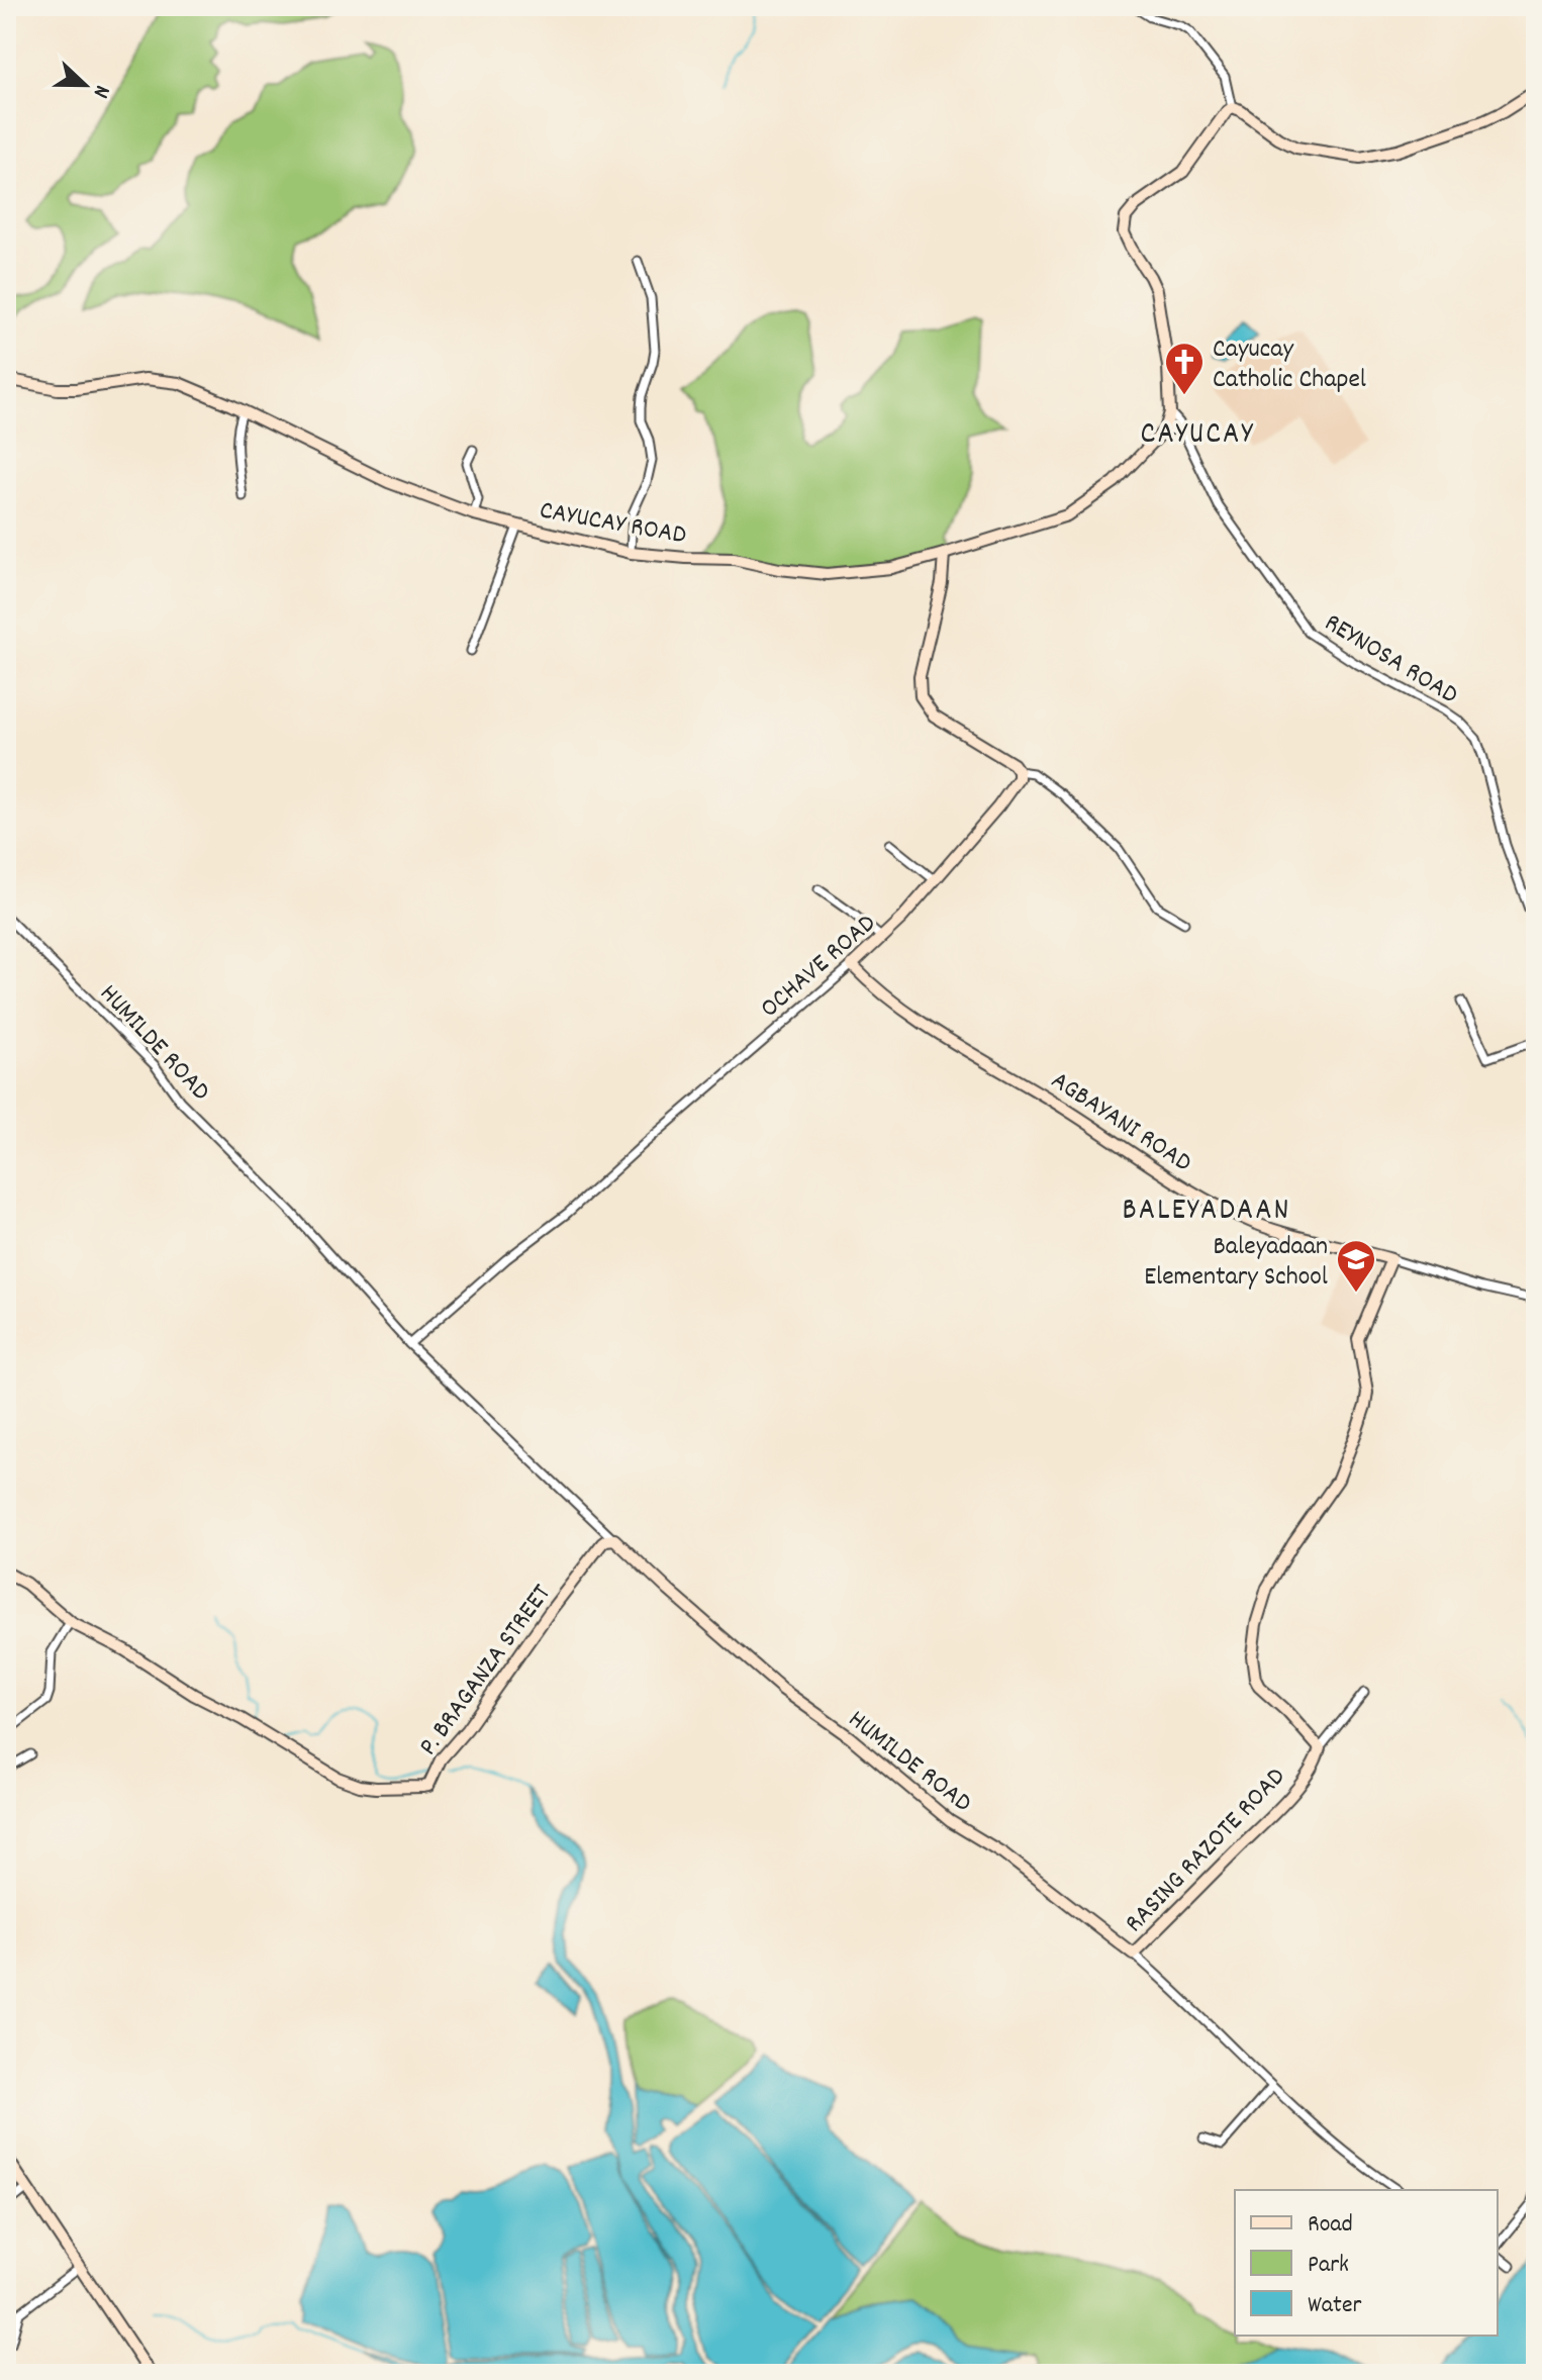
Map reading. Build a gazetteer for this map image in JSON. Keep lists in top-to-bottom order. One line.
{"streets":{"street":["CAYUCAY ROAD","REYNOSA ROAD","OCHAVE ROAD","HUMILDE ROAD","AGBAYANI ROAD","P. BRAGANZA STREET","RASING RAZOTE ROAD"]},"crossings":[["CAYUCAY ROAD","REYNOSA ROAD"],["OCHAVE ROAD","HUMILDE ROAD"],["OCHAVE ROAD","AGBAYANI ROAD"],["HUMILDE ROAD","P. BRAGANZA STREET"],["HUMILDE ROAD","RASING RAZOTE ROAD"]],"districts":["CAYUCAY","BALEYADAAN"],"places":{"church":["Cayucay Catholic Chapel"],"school or university":["Baleyadaan Elementary School"]},"legend":["Road","Park","Water"],"north":"right"}
